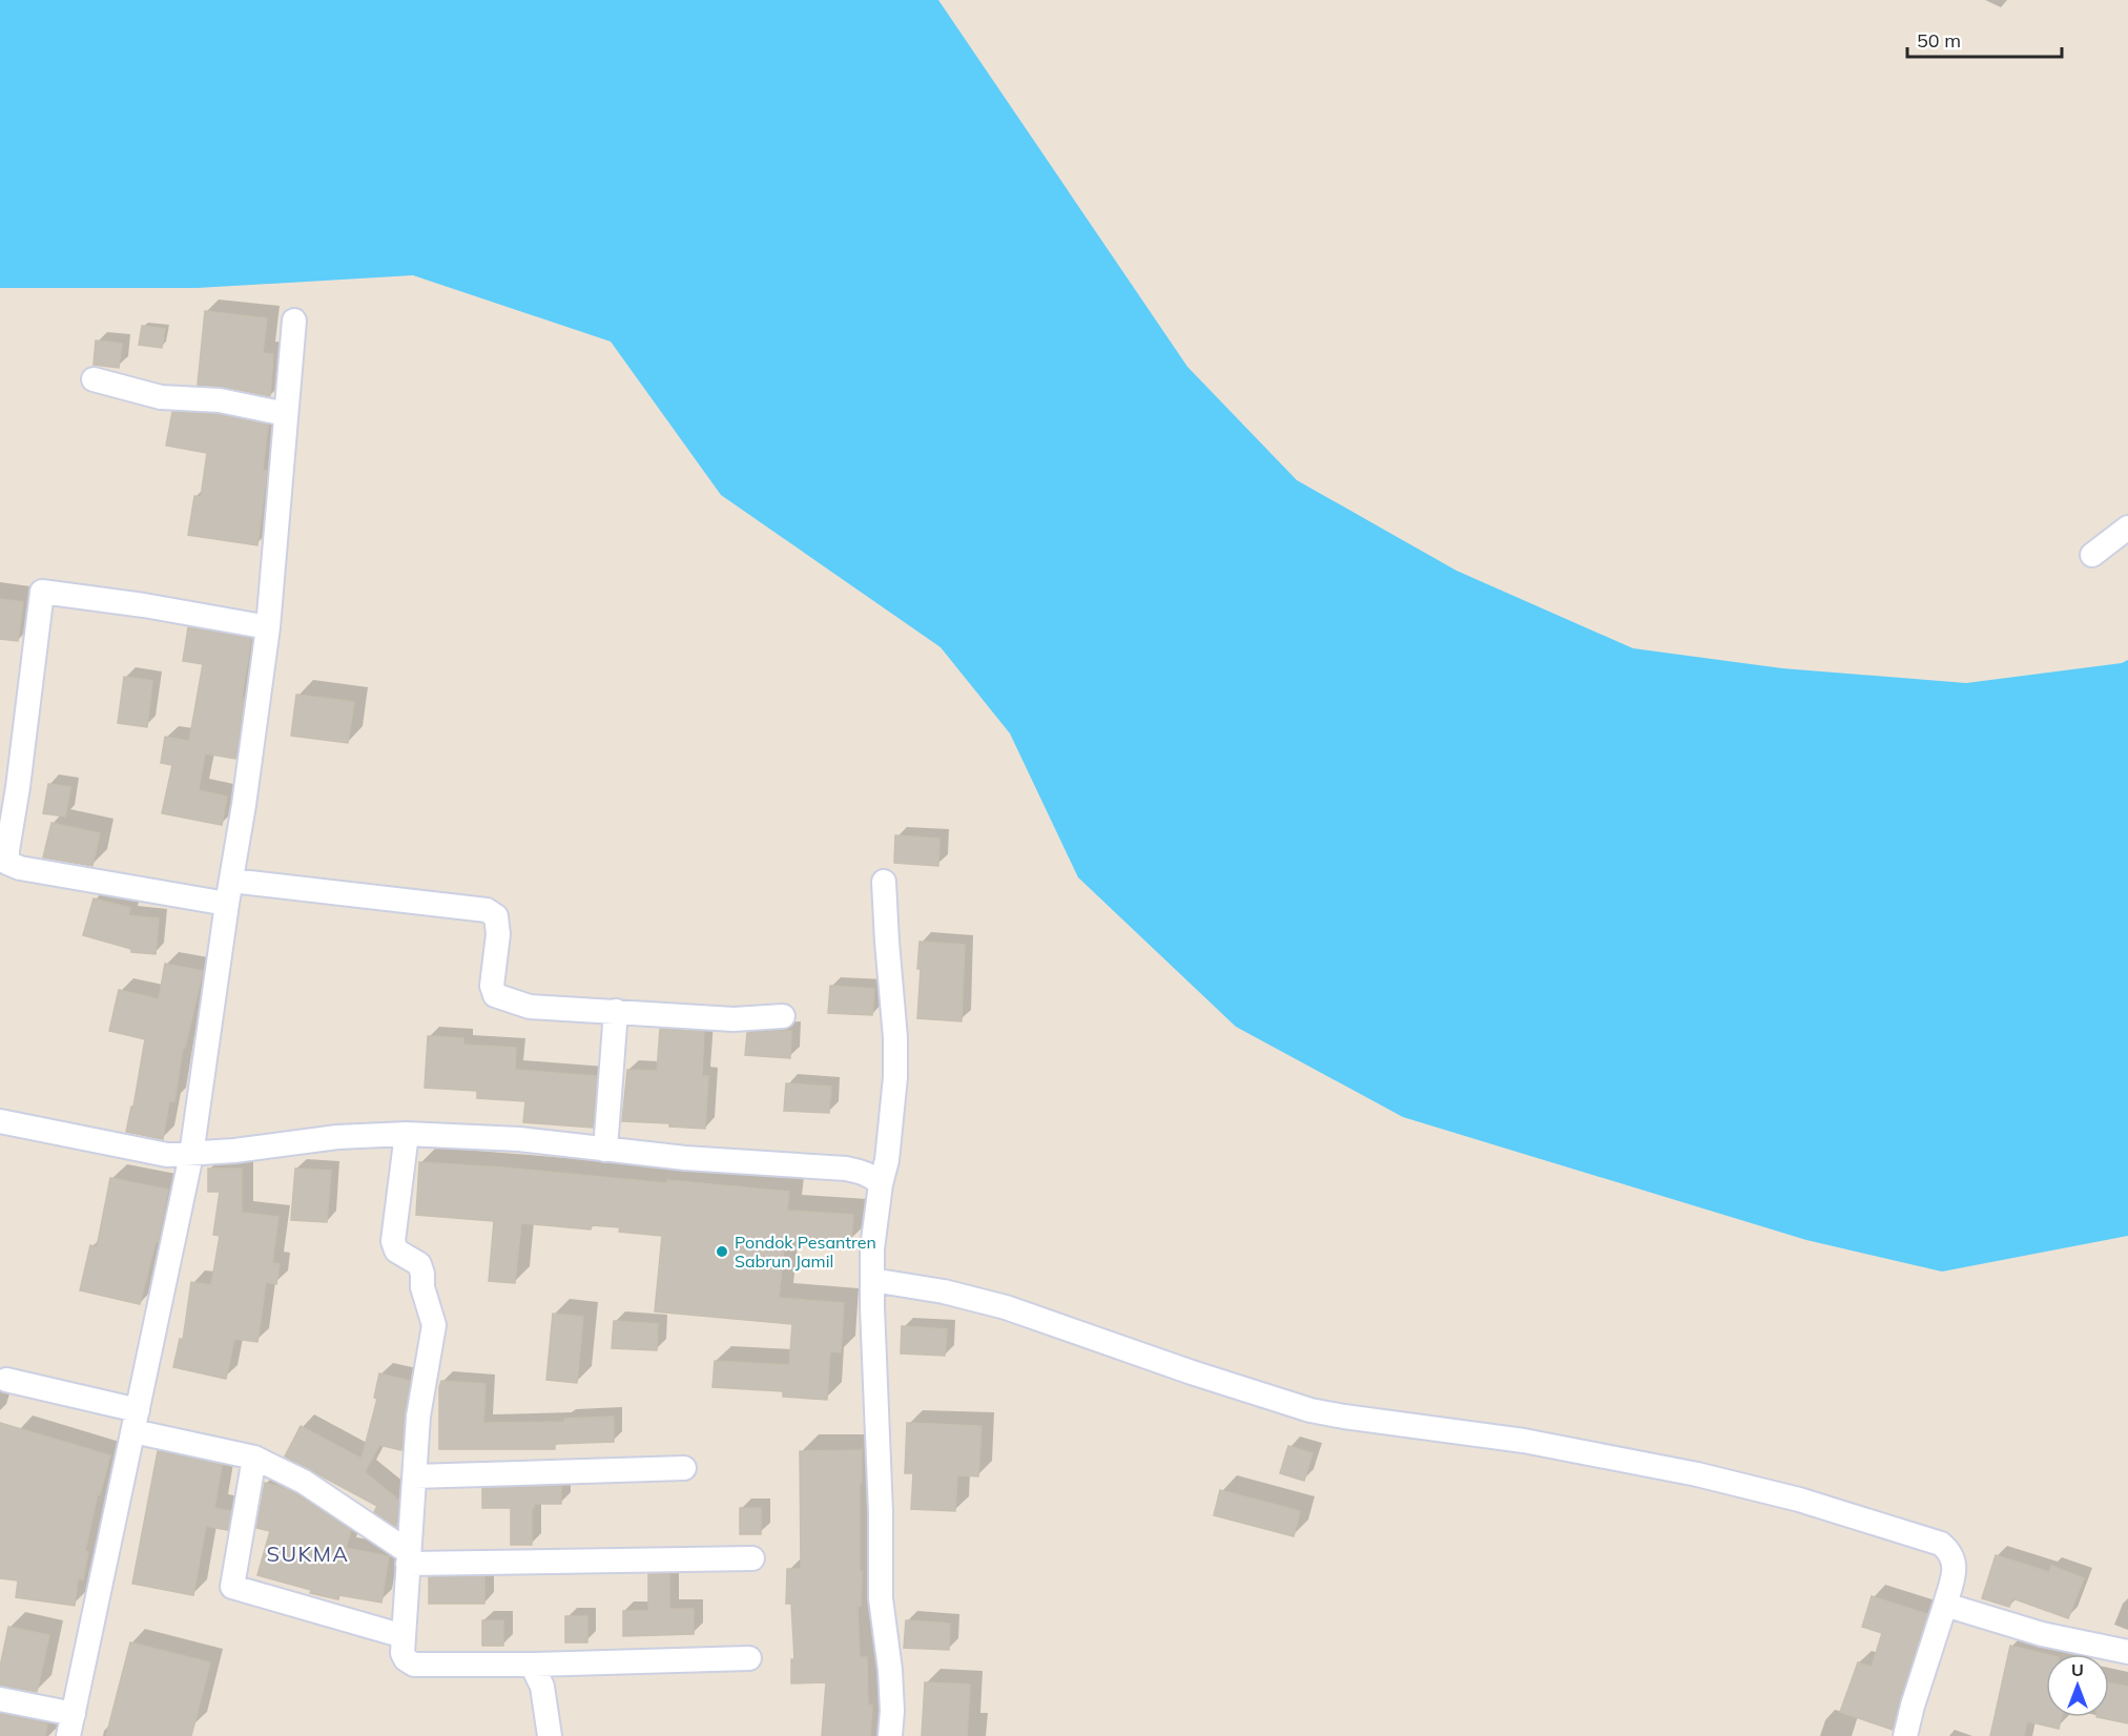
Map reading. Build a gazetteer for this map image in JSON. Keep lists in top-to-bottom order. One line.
{"districts":["SUKMA"],"places":["Pondok Pesantren Sabrun Jamil"],"scale_bar":"50 m","north":"top"}
